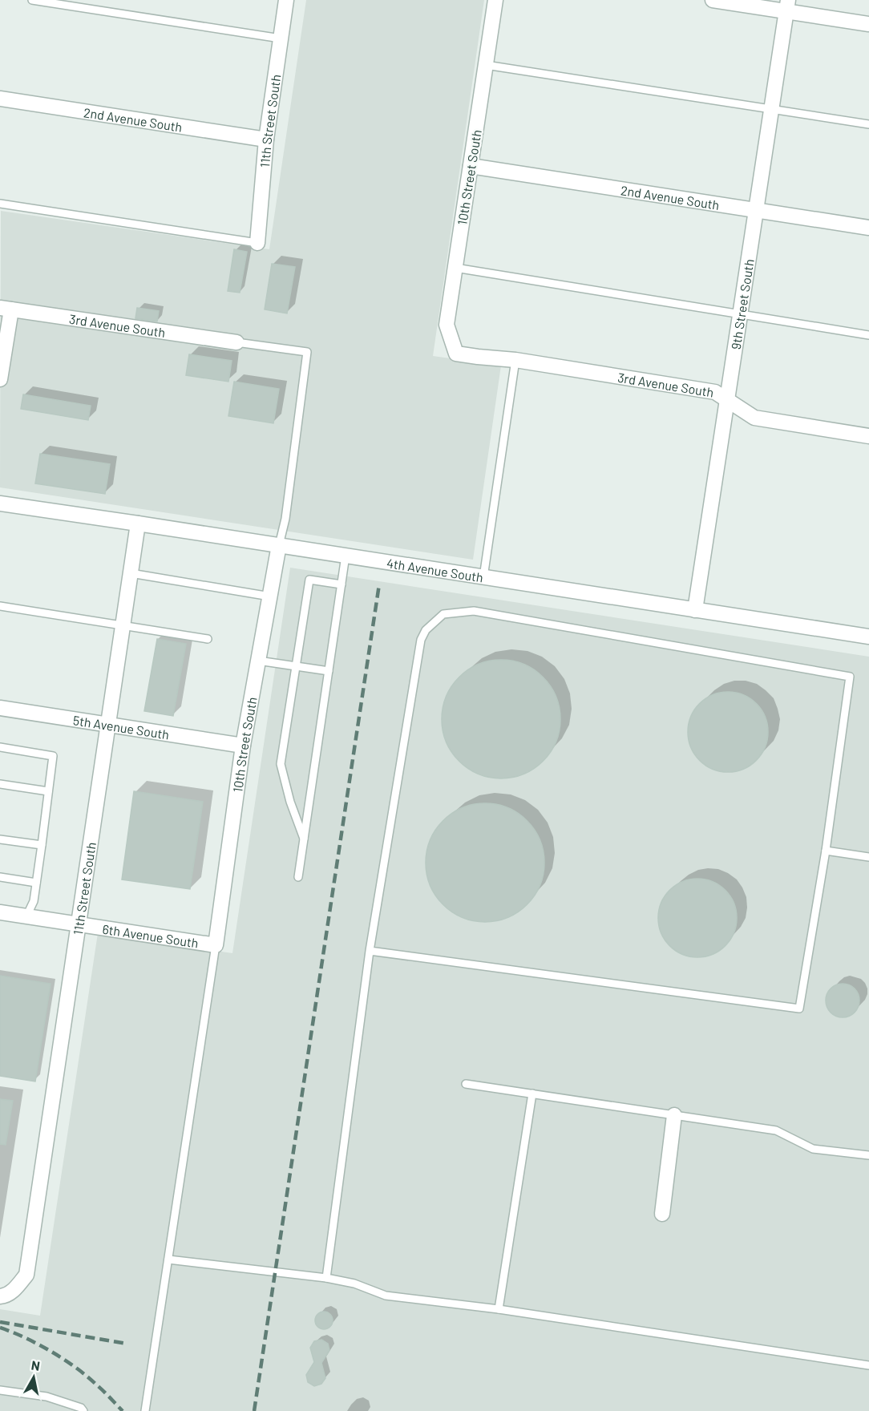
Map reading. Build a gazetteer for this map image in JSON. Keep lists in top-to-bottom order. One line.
{"streets":{"street":["2nd Avenue South","11th Street South","10th Street South","9th Street South","3rd Avenue South","4th Avenue South","5th Avenue South","6th Avenue South"]},"crossings":[["2nd Avenue South","11th Street South"],["2nd Avenue South","10th Street South"],["2nd Avenue South","9th Street South"],["11th Street South","4th Avenue South"],["11th Street South","5th Avenue South"],["11th Street South","6th Avenue South"],["10th Street South","3rd Avenue South"],["10th Street South","4th Avenue South"],["10th Street South","5th Avenue South"],["10th Street South","6th Avenue South"],["9th Street South","3rd Avenue South"],["9th Street South","4th Avenue South"]],"north":"top"}
